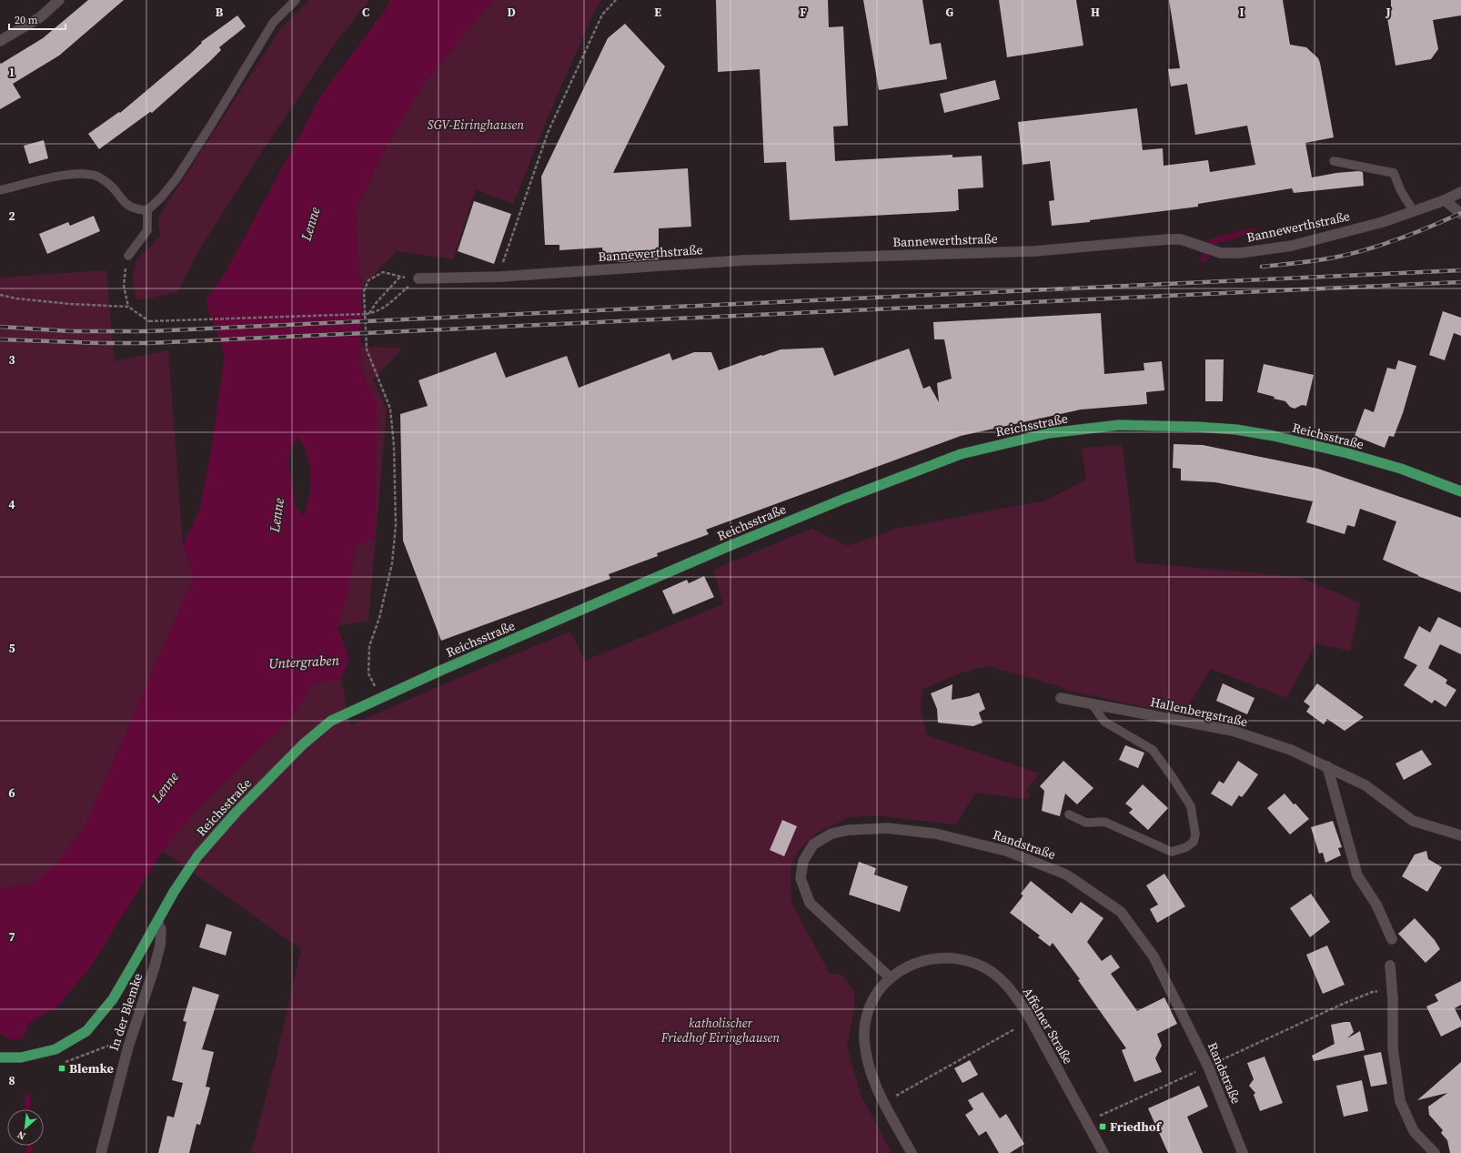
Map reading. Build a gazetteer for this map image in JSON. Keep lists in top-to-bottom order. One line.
{"streets":{"main road":["Reichsstraße"],"street":["Bannewerthstraße","Hallenbergstraße","Randstraße","In der Blemke","Affelner Straße"]},"crossings":[["Reichsstraße","In der Blemke"],["Randstraße","Affelner Straße"]],"water":["Lenne","Untergraben"],"parks":["SGV-Eiringhausen","katholischer Friedhof Eiringhausen"],"places":{"transit":["Blemke","Friedhof"]},"scale_bar":"20 m","north":"bottom left","grid":{"columns":["B","C","D","E","F","G","H","I","J"],"rows":["1","2","3","4","5","6","7","8"]}}
